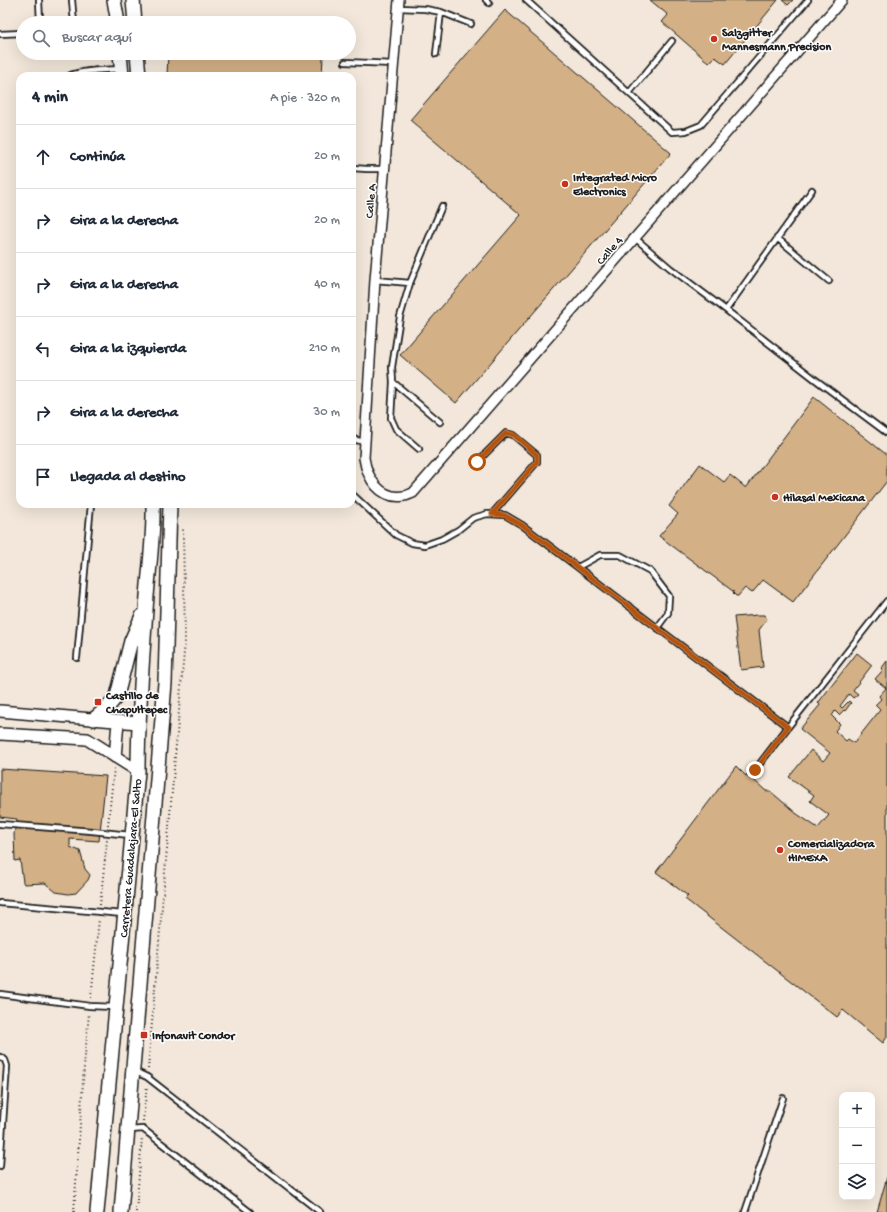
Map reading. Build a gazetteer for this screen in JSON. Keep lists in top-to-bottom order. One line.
{"streets":{"main road":["Carretera Guadalajara-El Salto"],"street":["Calle A","Calle 4"]},"crossings":[["Calle A","Calle 4"]],"places":{"other":["Salzgitter Mannesmann Precision","Integrated Micro Electronics","Hilasal Mexicana","Comercializadora HIMEXA"],"transit":["Castillo de Chapultepec","Infonavit Condor"]},"page":{"search":"Buscar aquí","heading":["4 min","A pie · 320 m"],"list":[["Continúa","20 m"],["Gira a la derecha","20 m"],["Gira a la derecha","40 m"],["Gira a la izquierda","210 m"],["Gira a la derecha","30 m"],"Llegada al destino"],"map_buttons":["+","−"]}}
